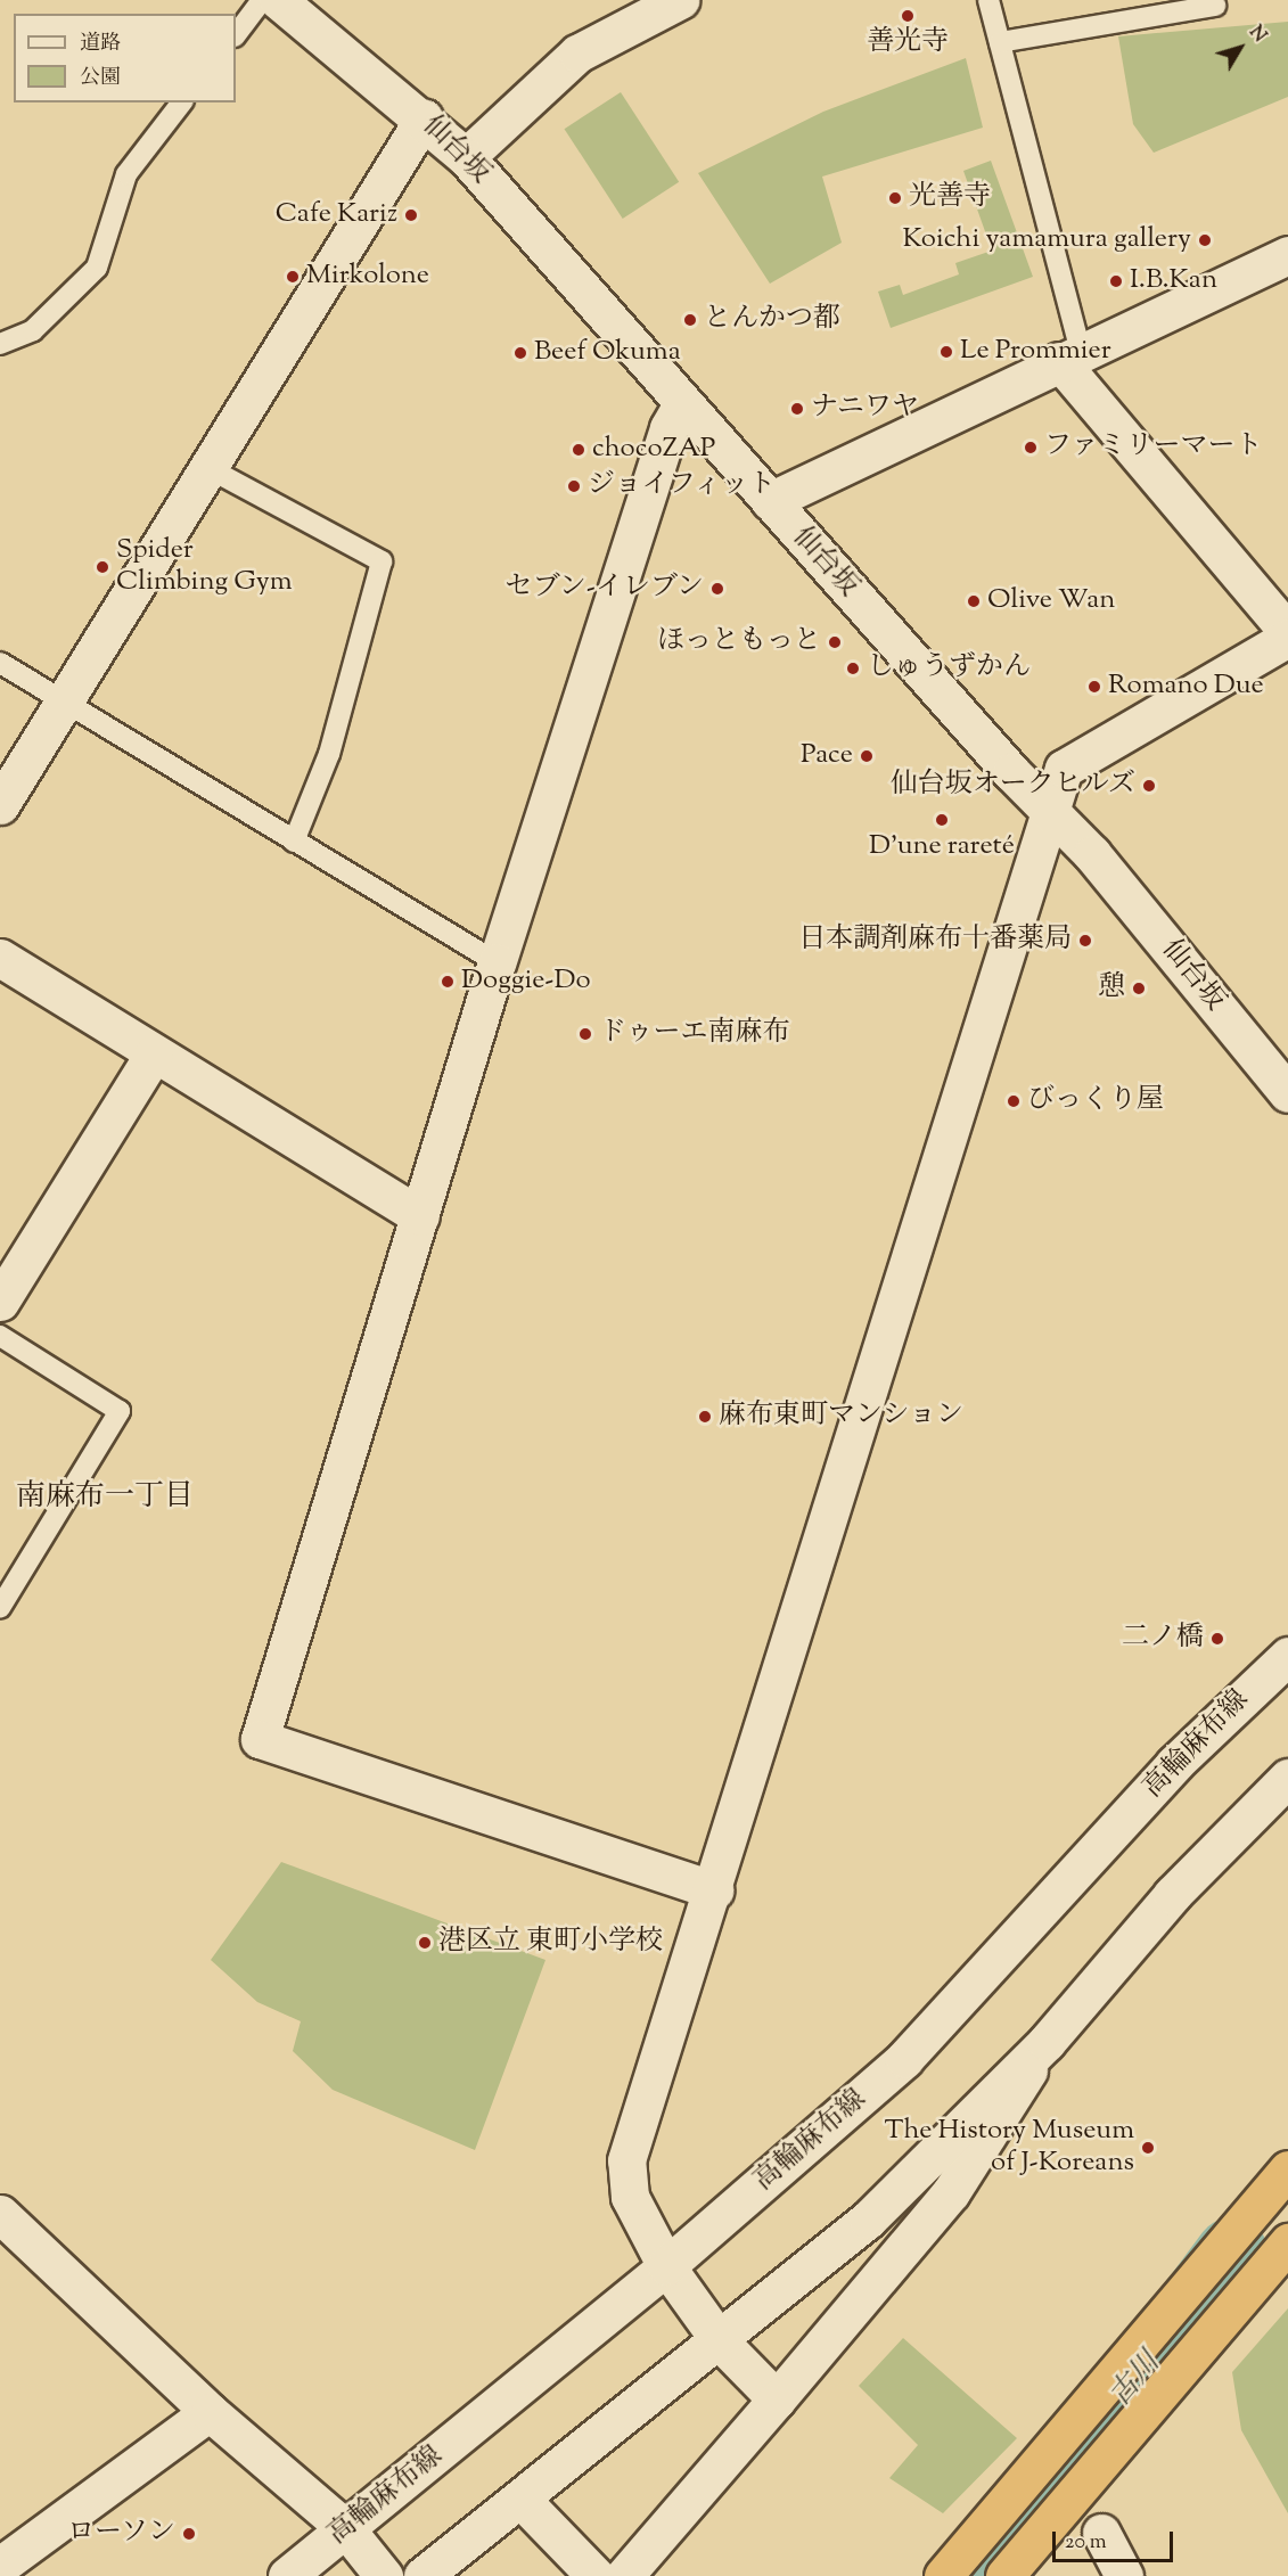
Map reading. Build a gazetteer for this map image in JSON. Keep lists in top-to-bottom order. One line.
{"streets":{"street":["仙台坂","高輪麻布線"]},"districts":["南麻布一丁目"],"water":["古川"],"places":["善光寺","光善寺","Cafe Kariz","Koichi yamamura gallery","Mirkolone","I.B.Kan","とんかつ都","Le Prommier","Beef Okuma","ナニワヤ","ファミリーマート","chocoZAP","ジョイフィット","Spider Climbing Gym","セブン-イレブン","Olive Wan","ほっともっと","しゅうずかん","Romano Due","Pace","仙台坂オークヒルズ","D'une rareté","日本調剤麻布十番薬局","Doggie-Do","憩","ドゥーエ南麻布","びっくり屋","麻布東町マンション","二ノ橋","港区立 東町小学校","The History Museum of J-Koreans","ローソン"],"legend":["道路","公園"],"scale_bar":"20 m","north":"top right"}
